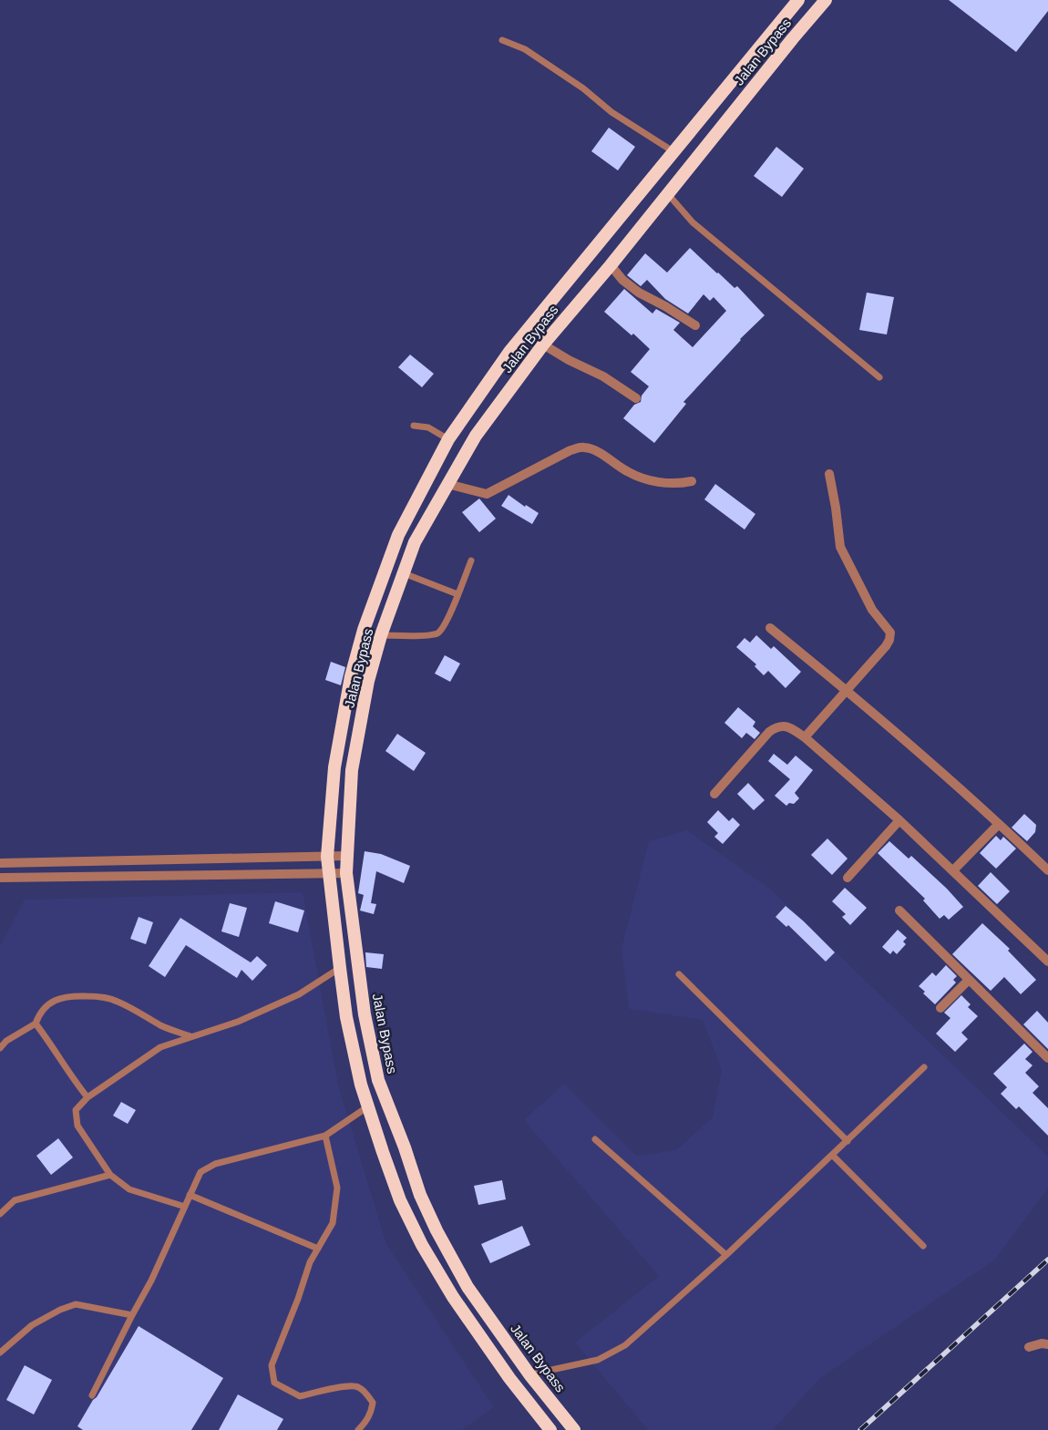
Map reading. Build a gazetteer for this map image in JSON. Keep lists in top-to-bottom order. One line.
{"streets":{"highway":["Jalan Bypass"]}}
